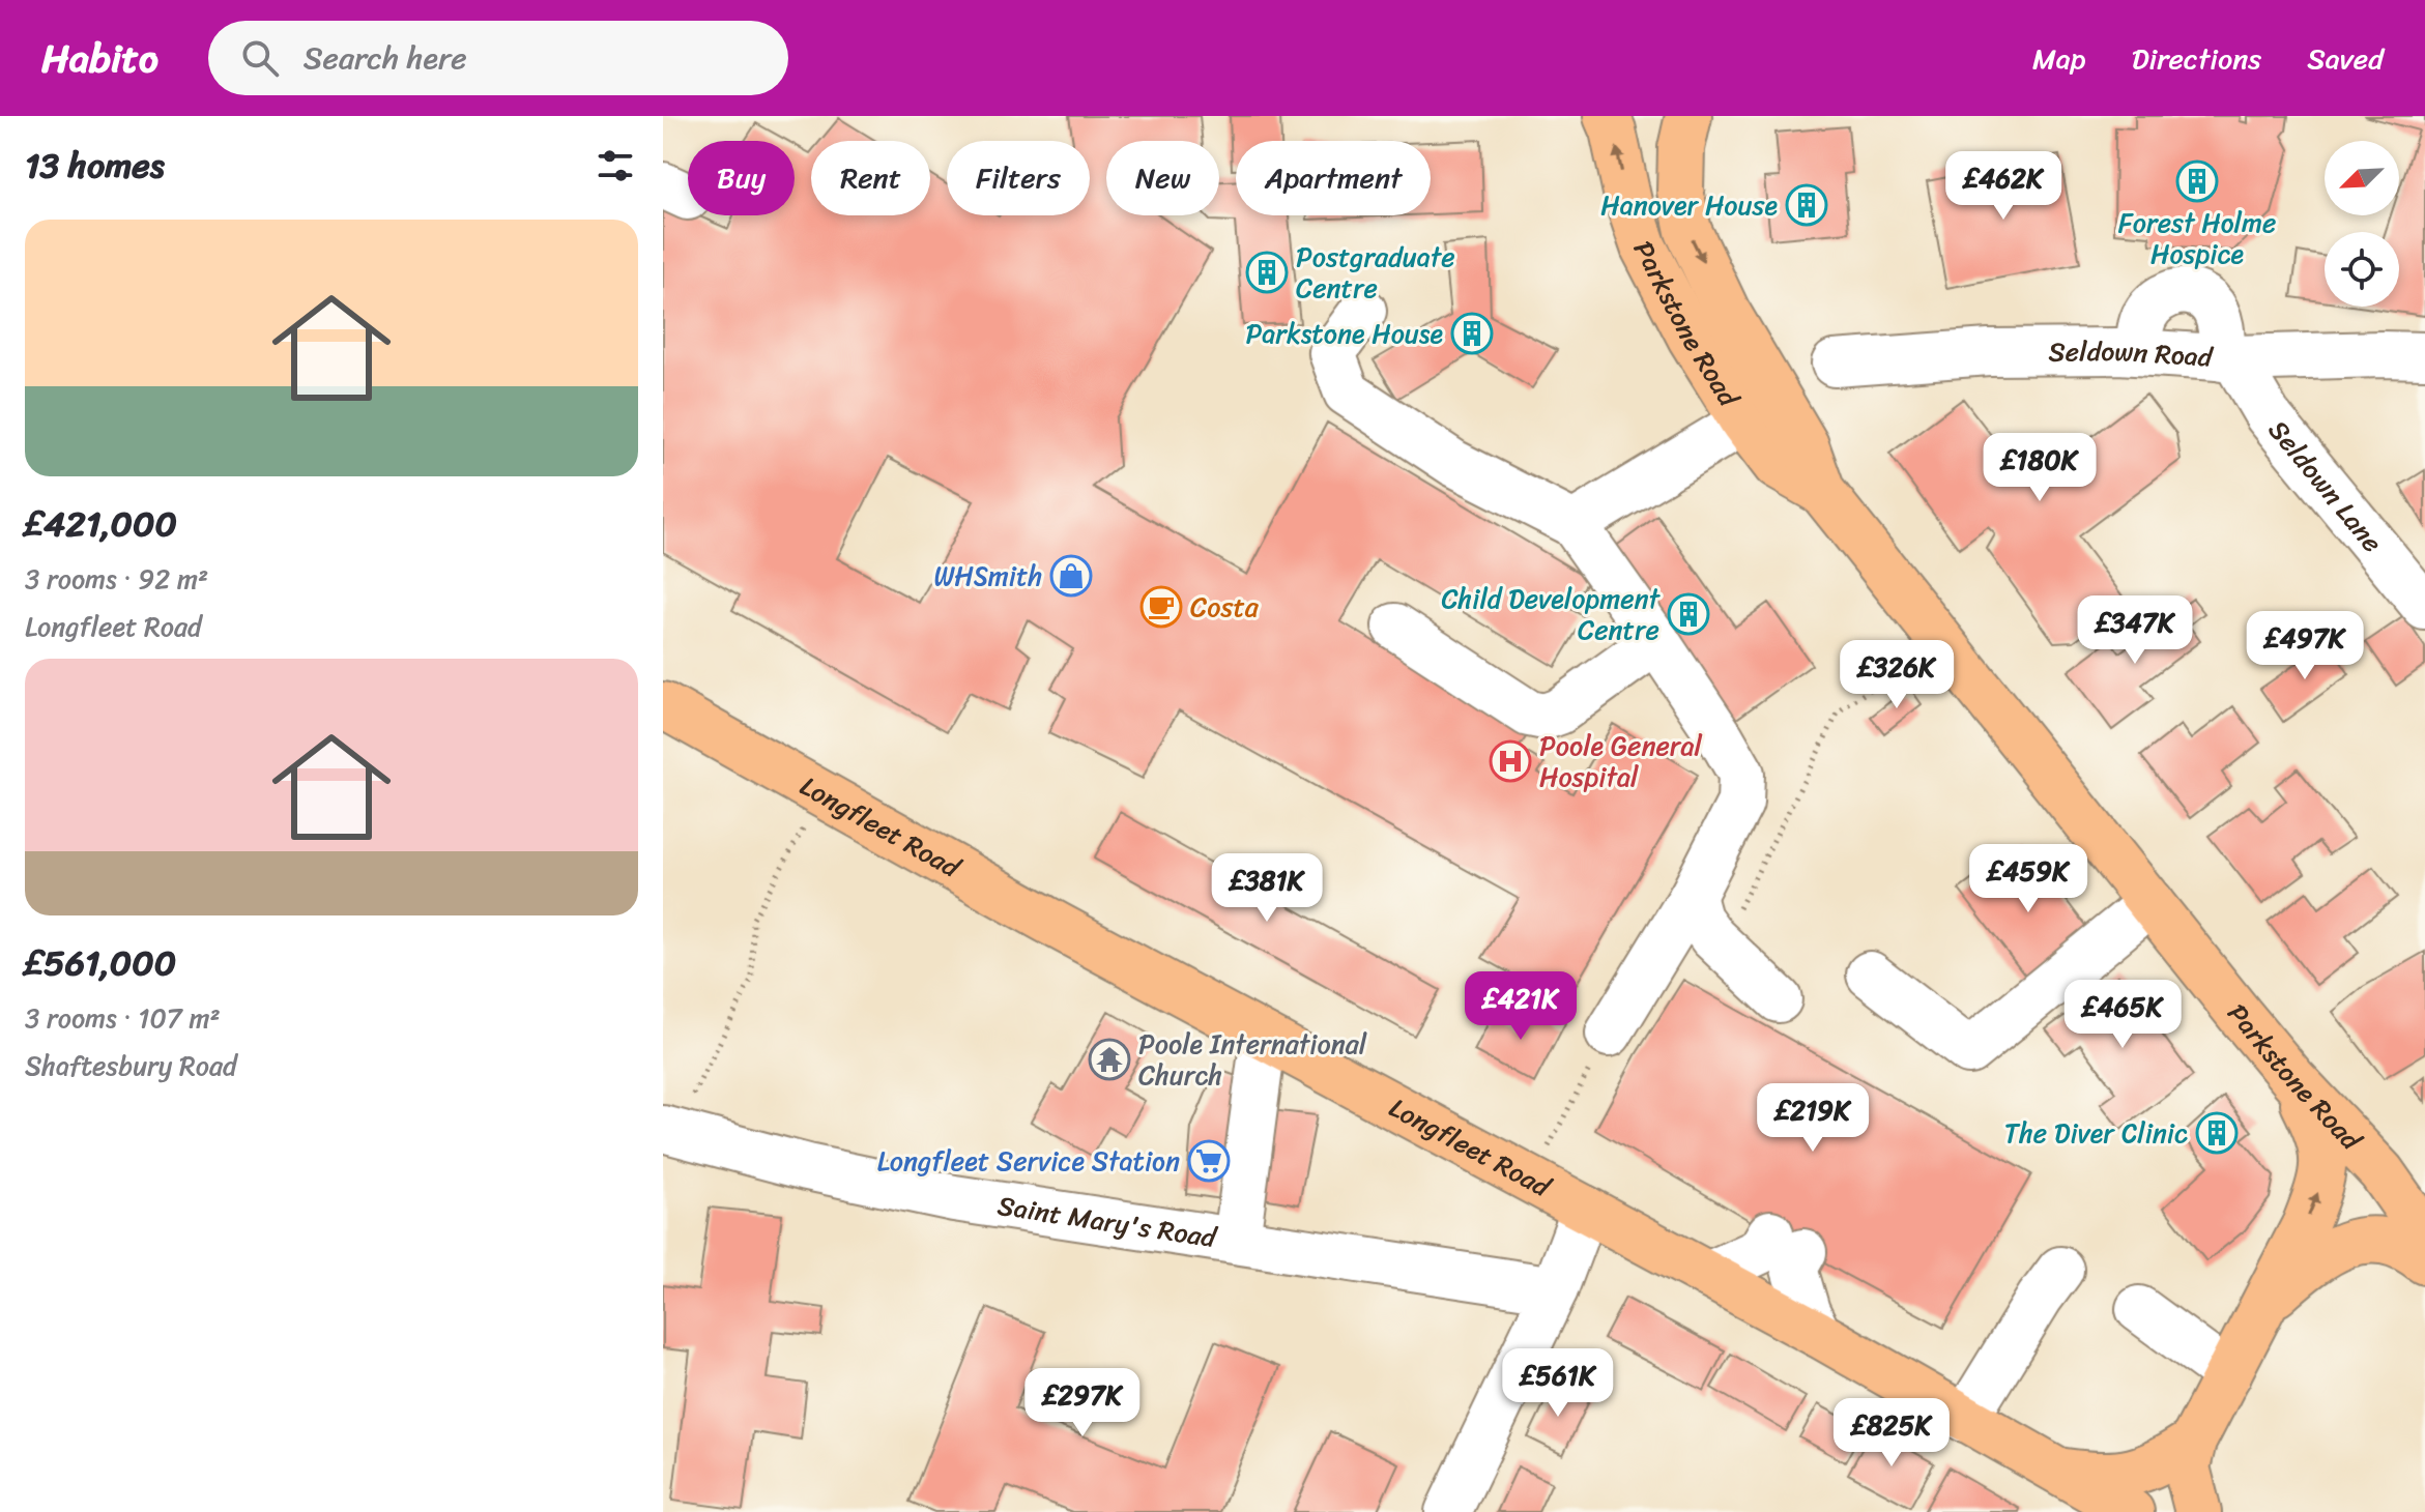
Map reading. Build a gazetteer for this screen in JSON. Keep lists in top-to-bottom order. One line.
{"streets":{"main road":["Parkstone Road","Longfleet Road"],"street":["Seldown Road","Seldown Lane","Saint Mary's Road"]},"crossings":[["Seldown Road","Seldown Lane"]],"places":{"building":["Forest Holme Hospice","Hanover House","Postgraduate Centre","Parkstone House","Child Development Centre","The Diver Clinic"],"shop":["WHSmith"],"cafe":["Costa"],"hospital":["Poole General Hospital"],"temple":["Poole International Church"],"supermarket":["Longfleet Service Station"]},"north":"bottom left","page":{"header":"Habito","search":"Search here","nav":["Map","Directions","Saved"],"heading":"13 homes","chip":["Buy","Rent","Filters","New","Apartment"],"price":["£462K","£180K","£347K","£497K","£326K","£459K","£381K","£421K","£465K","£219K","£561K","£297K","£825K"],"list":[{"name":"£421,000","note":"3 rooms · 92 m² · Longfleet Road"},{"name":"£561,000","note":"3 rooms · 107 m² · Shaftesbury Road"}]}}
